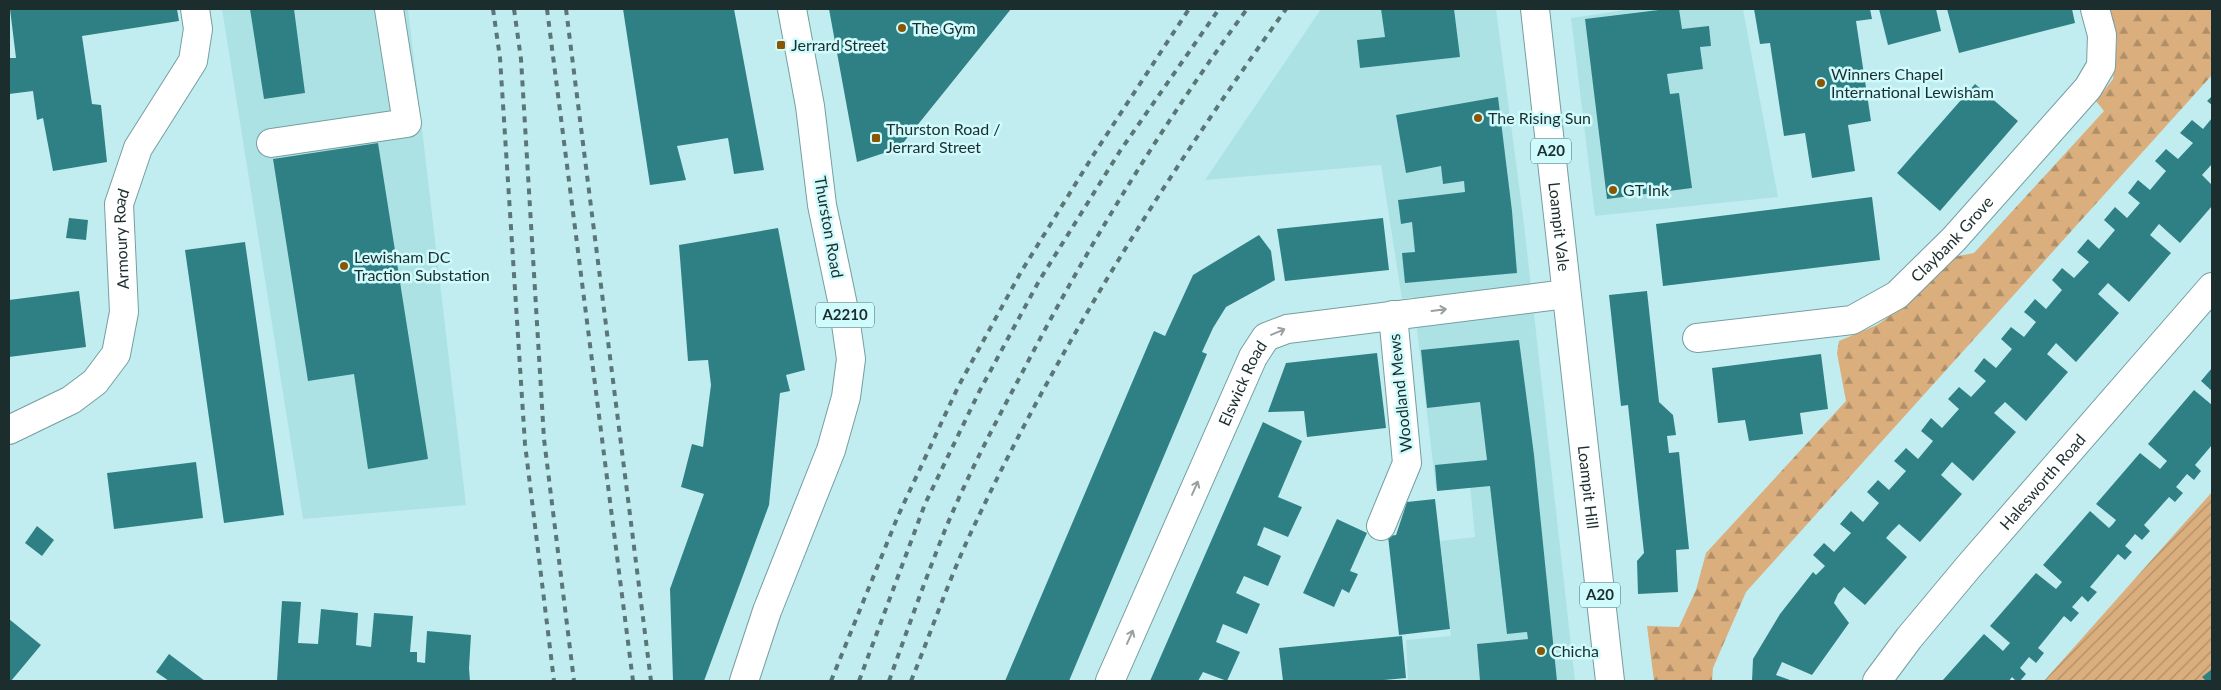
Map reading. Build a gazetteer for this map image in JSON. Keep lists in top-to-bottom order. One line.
{"streets":{"main road":["A20","Loampit Vale","Thurston Road","Claybank Grove","Armoury Road","A2210","Elswick Road","Woodland Mews","Halesworth Road","Loampit Hill"]},"crossings":[["Loampit Vale","Elswick Road"],["Loampit Vale","Loampit Hill"],["Elswick Road","Woodland Mews"],["Elswick Road","Loampit Hill"]],"one_way":["Elswick Road"],"places":{"other":["The Gym","Winners Chapel International Lewisham","The Rising Sun","GT Ink","Lewisham DC Traction Substation","Chicha"],"transit":["Jerrard Street","Thurston Road / Jerrard Street"]}}
